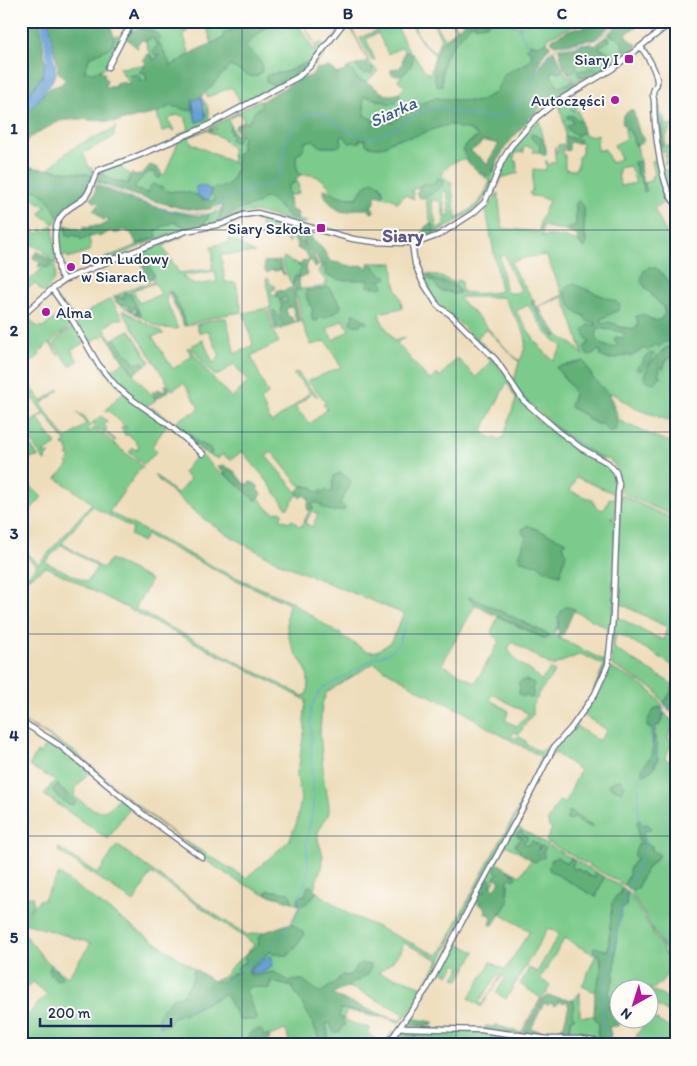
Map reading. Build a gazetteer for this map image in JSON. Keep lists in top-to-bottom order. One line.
{"districts":["Siary"],"water":["Siarka"],"places":{"transit":["Siary I","Siary Szkoła"],"other":["Autoczęści","Dom Ludowy w Siarach","Alma"]},"scale_bar":"200 m","north":"bottom left","grid":{"columns":["A","B","C"],"rows":["1","2","3","4","5"]}}
